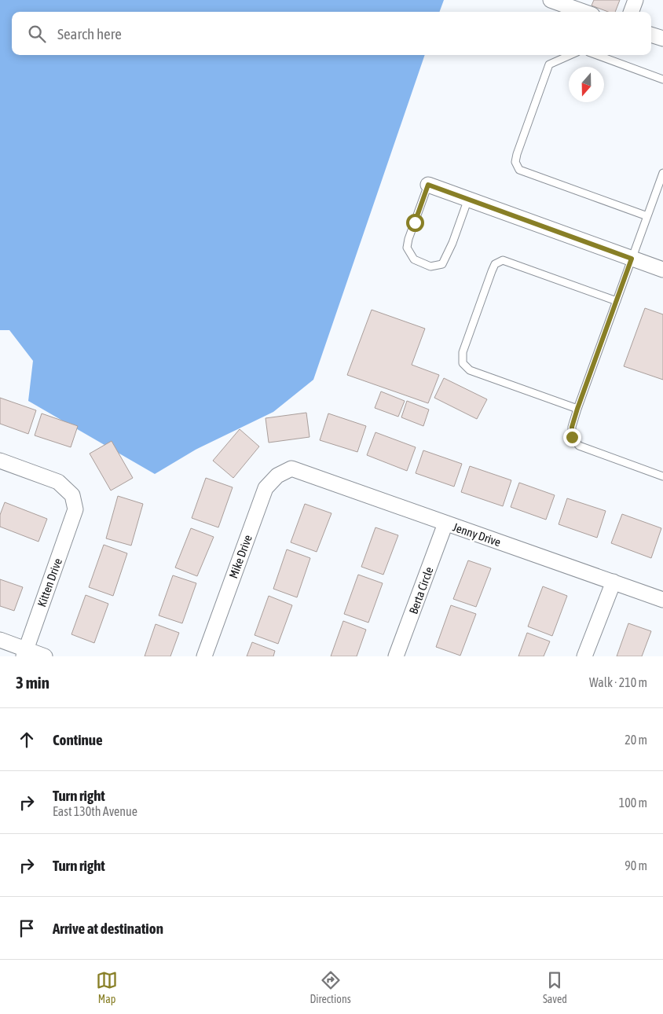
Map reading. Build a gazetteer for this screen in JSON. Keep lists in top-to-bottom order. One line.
{"streets":{"street":["Jenny Drive","Mike Drive","Kitten Drive","Berta Circle"]},"crossings":[["Jenny Drive","Mike Drive"],["Jenny Drive","Berta Circle"]],"north":"bottom","page":{"search":"Search here","heading":["3 min","Walk · 210 m"],"list":[["Continue","20 m"],["Turn right","East 130th Avenue","100 m"],["Turn right","90 m"],"Arrive at destination"],"nav":["Map","Directions","Saved"]}}
